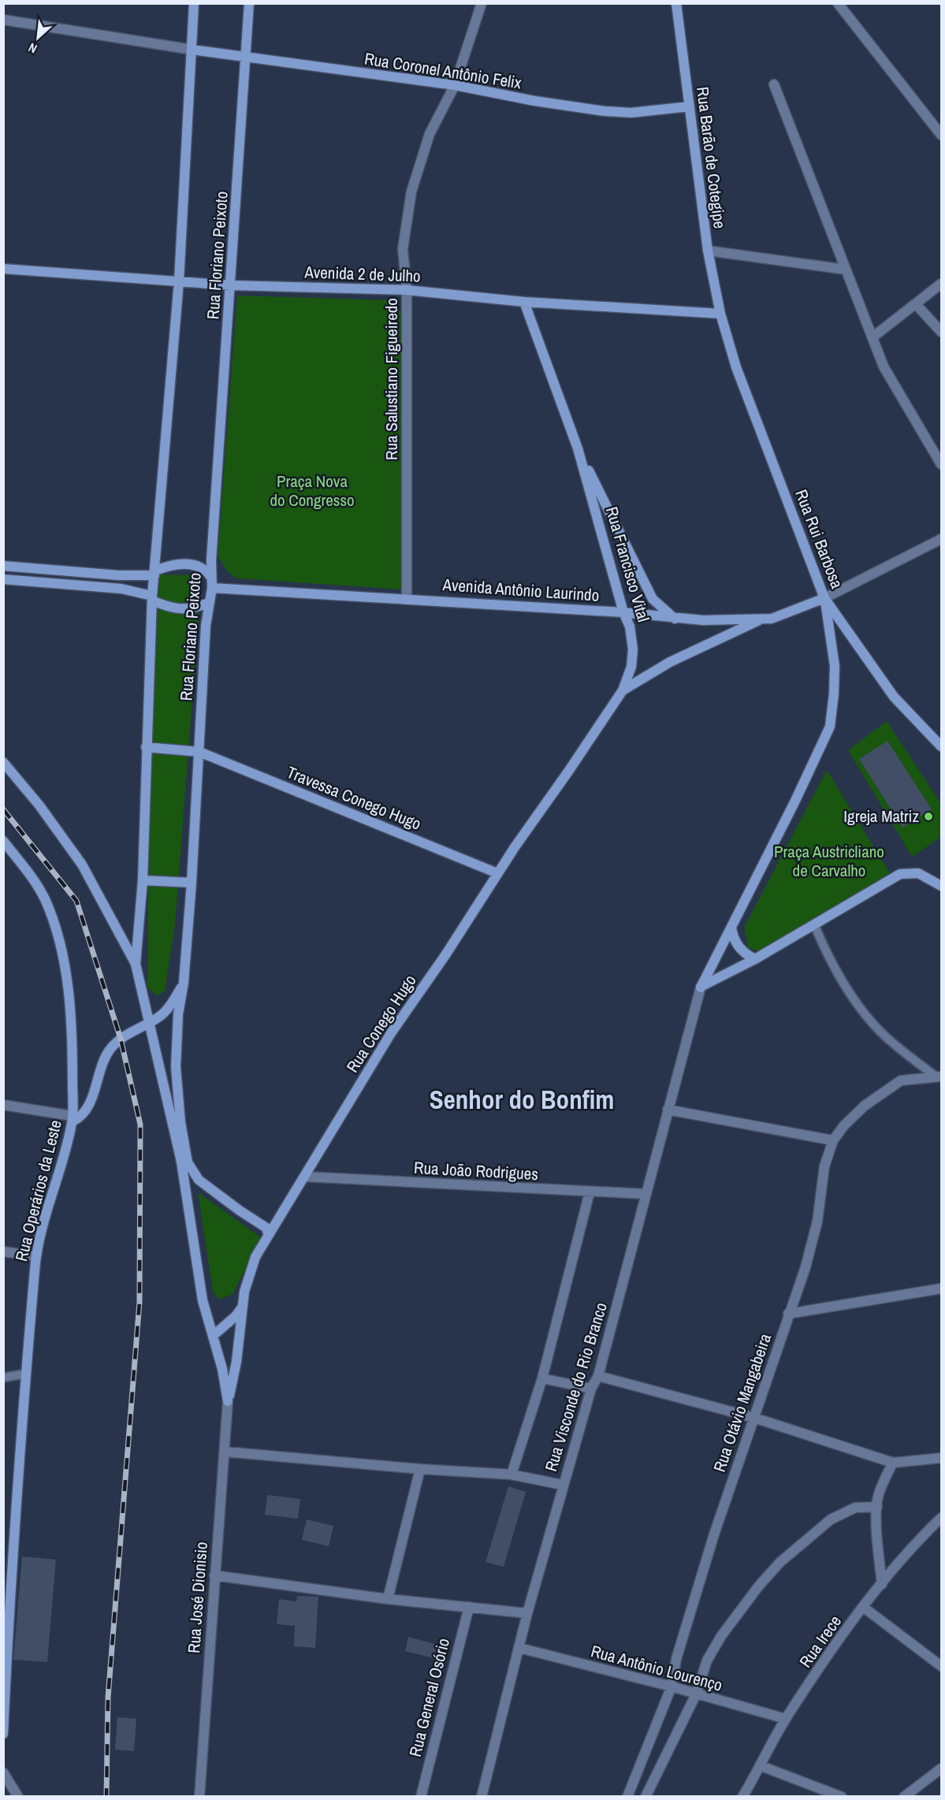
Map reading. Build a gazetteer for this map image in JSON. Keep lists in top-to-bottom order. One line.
{"streets":{"street":["Rua Coronel Antônio Felix","Rua Barão de Cotegipe","Rua Floriano Peixoto","Avenida 2 de Julho","Rua Salustiano Figueiredo","Rua Rui Barbosa","Rua Francisco Vital","Avenida Antônio Laurindo","Travessa Conego Hugo","Rua Conego Hugo","Rua João Rodrigues","Rua Operários da Leste","Rua Visconde do Rio Branco","Rua Otávio Mangabeira","Rua José Dionisio","Rua Irece","Rua Antônio Lourenço","Rua General Osório"]},"crossings":[["Rua Coronel Antônio Felix","Rua Barão de Cotegipe"],["Rua Coronel Antônio Felix","Rua Floriano Peixoto"],["Rua Coronel Antônio Felix","Rua Salustiano Figueiredo"],["Rua Barão de Cotegipe","Avenida 2 de Julho"],["Rua Barão de Cotegipe","Rua Rui Barbosa"],["Rua Floriano Peixoto","Avenida 2 de Julho"],["Rua Floriano Peixoto","Avenida Antônio Laurindo"],["Rua Floriano Peixoto","Travessa Conego Hugo"],["Rua Floriano Peixoto","Rua Conego Hugo"],["Avenida 2 de Julho","Rua Salustiano Figueiredo"],["Avenida 2 de Julho","Rua Rui Barbosa"],["Avenida 2 de Julho","Rua Francisco Vital"],["Rua Salustiano Figueiredo","Avenida Antônio Laurindo"],["Rua Rui Barbosa","Avenida Antônio Laurindo"],["Rua Francisco Vital","Avenida Antônio Laurindo"],["Rua Francisco Vital","Rua Conego Hugo"],["Travessa Conego Hugo","Rua Conego Hugo"],["Rua Conego Hugo","Rua João Rodrigues"],["Rua Conego Hugo","Rua José Dionisio"],["Rua João Rodrigues","Rua Visconde do Rio Branco"],["Rua Visconde do Rio Branco","Rua Antônio Lourenço"],["Rua Otávio Mangabeira","Rua Antônio Lourenço"],["Rua Irece","Rua Antônio Lourenço"]],"districts":["Senhor do Bonfim"],"parks":["Praça Nova do Congresso","Praça Austricliano de Carvalho"],"places":["Igreja Matriz"],"north":"bottom left"}
